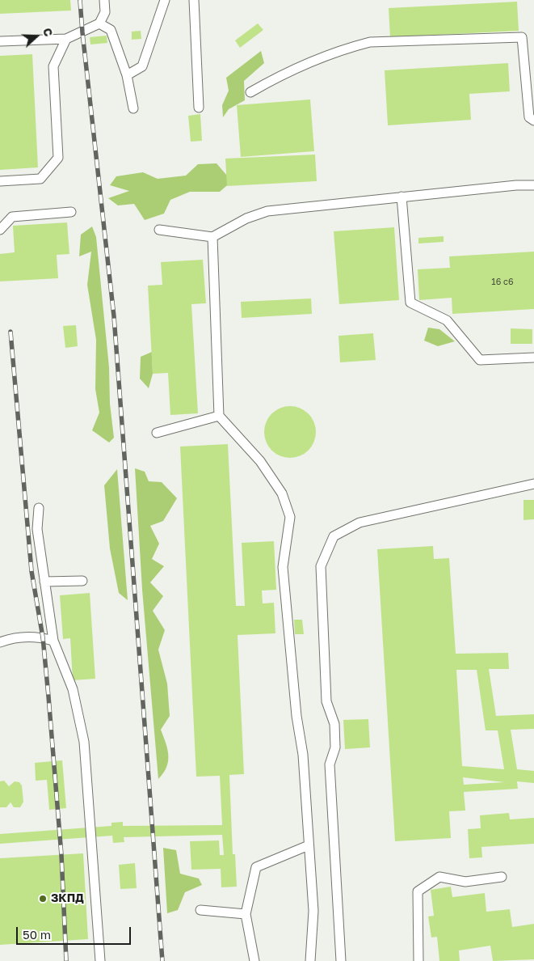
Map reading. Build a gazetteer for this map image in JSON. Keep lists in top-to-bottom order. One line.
{"places":["ЗКПД"],"house_numbers":["16 с6"],"scale_bar":"50 m","north":"right"}
